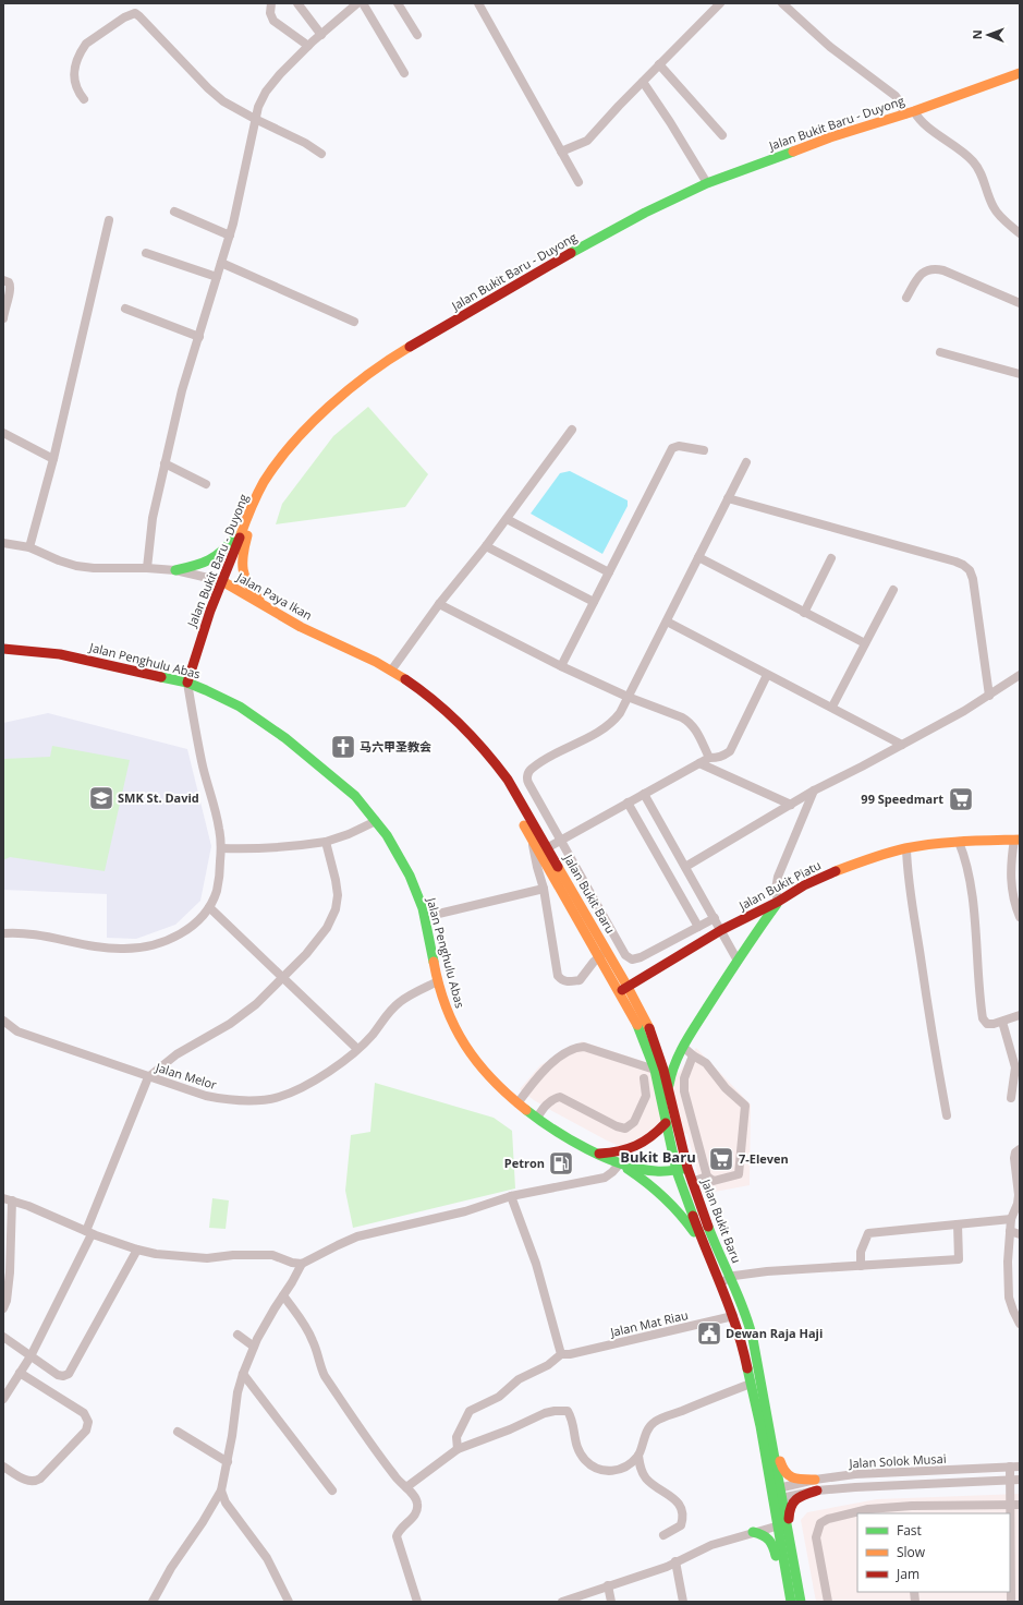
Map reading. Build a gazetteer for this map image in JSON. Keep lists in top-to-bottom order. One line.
{"streets":{"main road":["Jalan Bukit Baru - Duyong","Jalan Paya Ikan","Jalan Penghulu Abas","Jalan Bukit Piatu","Jalan Bukit Baru"],"street":["Jalan Melor","Jalan Mat Riau","Jalan Solok Musai"]},"crossings":[["Jalan Bukit Baru - Duyong","Jalan Paya Ikan"],["Jalan Bukit Baru - Duyong","Jalan Penghulu Abas"],["Jalan Paya Ikan","Jalan Bukit Baru"],["Jalan Penghulu Abas","Jalan Bukit Baru"],["Jalan Penghulu Abas","Jalan Melor"],["Jalan Bukit Piatu","Jalan Bukit Baru"],["Jalan Bukit Baru","Jalan Mat Riau"],["Jalan Bukit Baru","Jalan Solok Musai"]],"districts":["Bukit Baru"],"places":{"church":["马六甲圣教会"],"school or university":["SMK St. David"],"supermarket":["99 Speedmart","7-Eleven"],"fuel station":["Petron"],"public building":["Dewan Raja Haji"]},"legend":["Fast","Slow","Jam"],"north":"left"}
